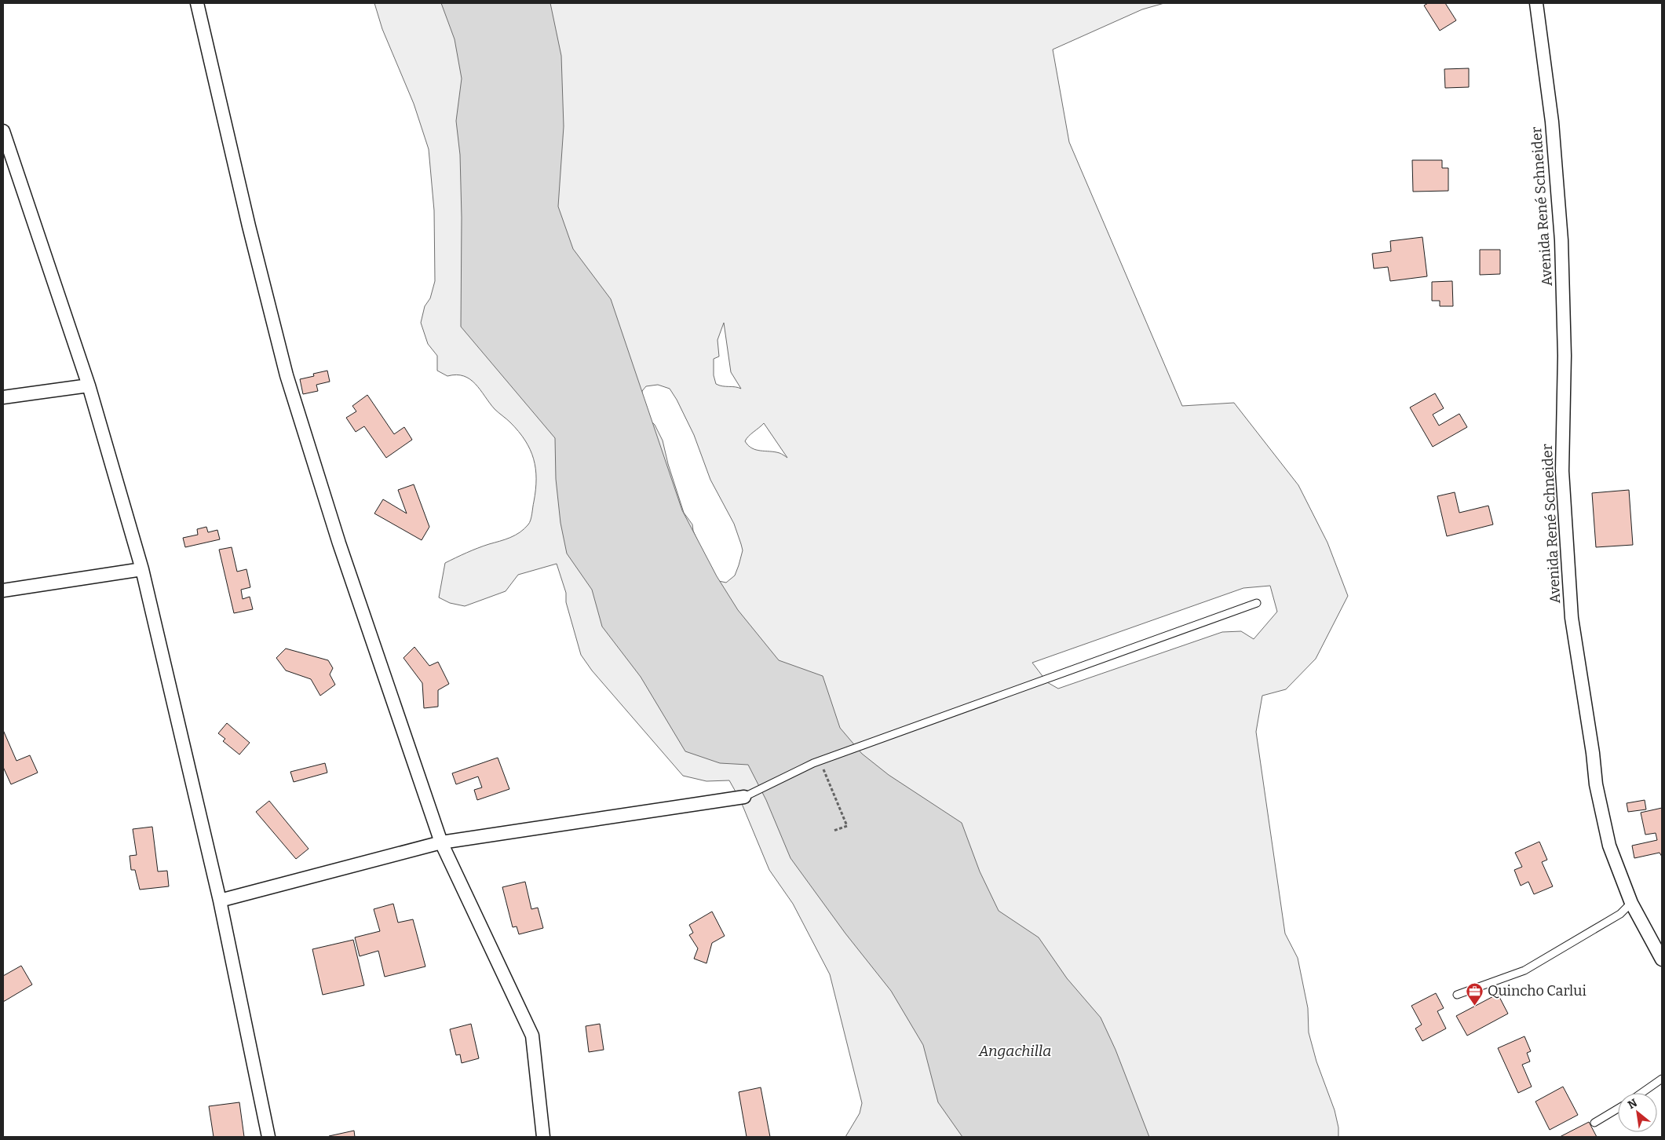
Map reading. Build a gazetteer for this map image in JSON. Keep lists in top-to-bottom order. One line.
{"streets":{"street":["Avenida René Schneider"]},"water":["Angachilla"],"places":{"office":["Quincho Carlui"]},"north":"top left"}
